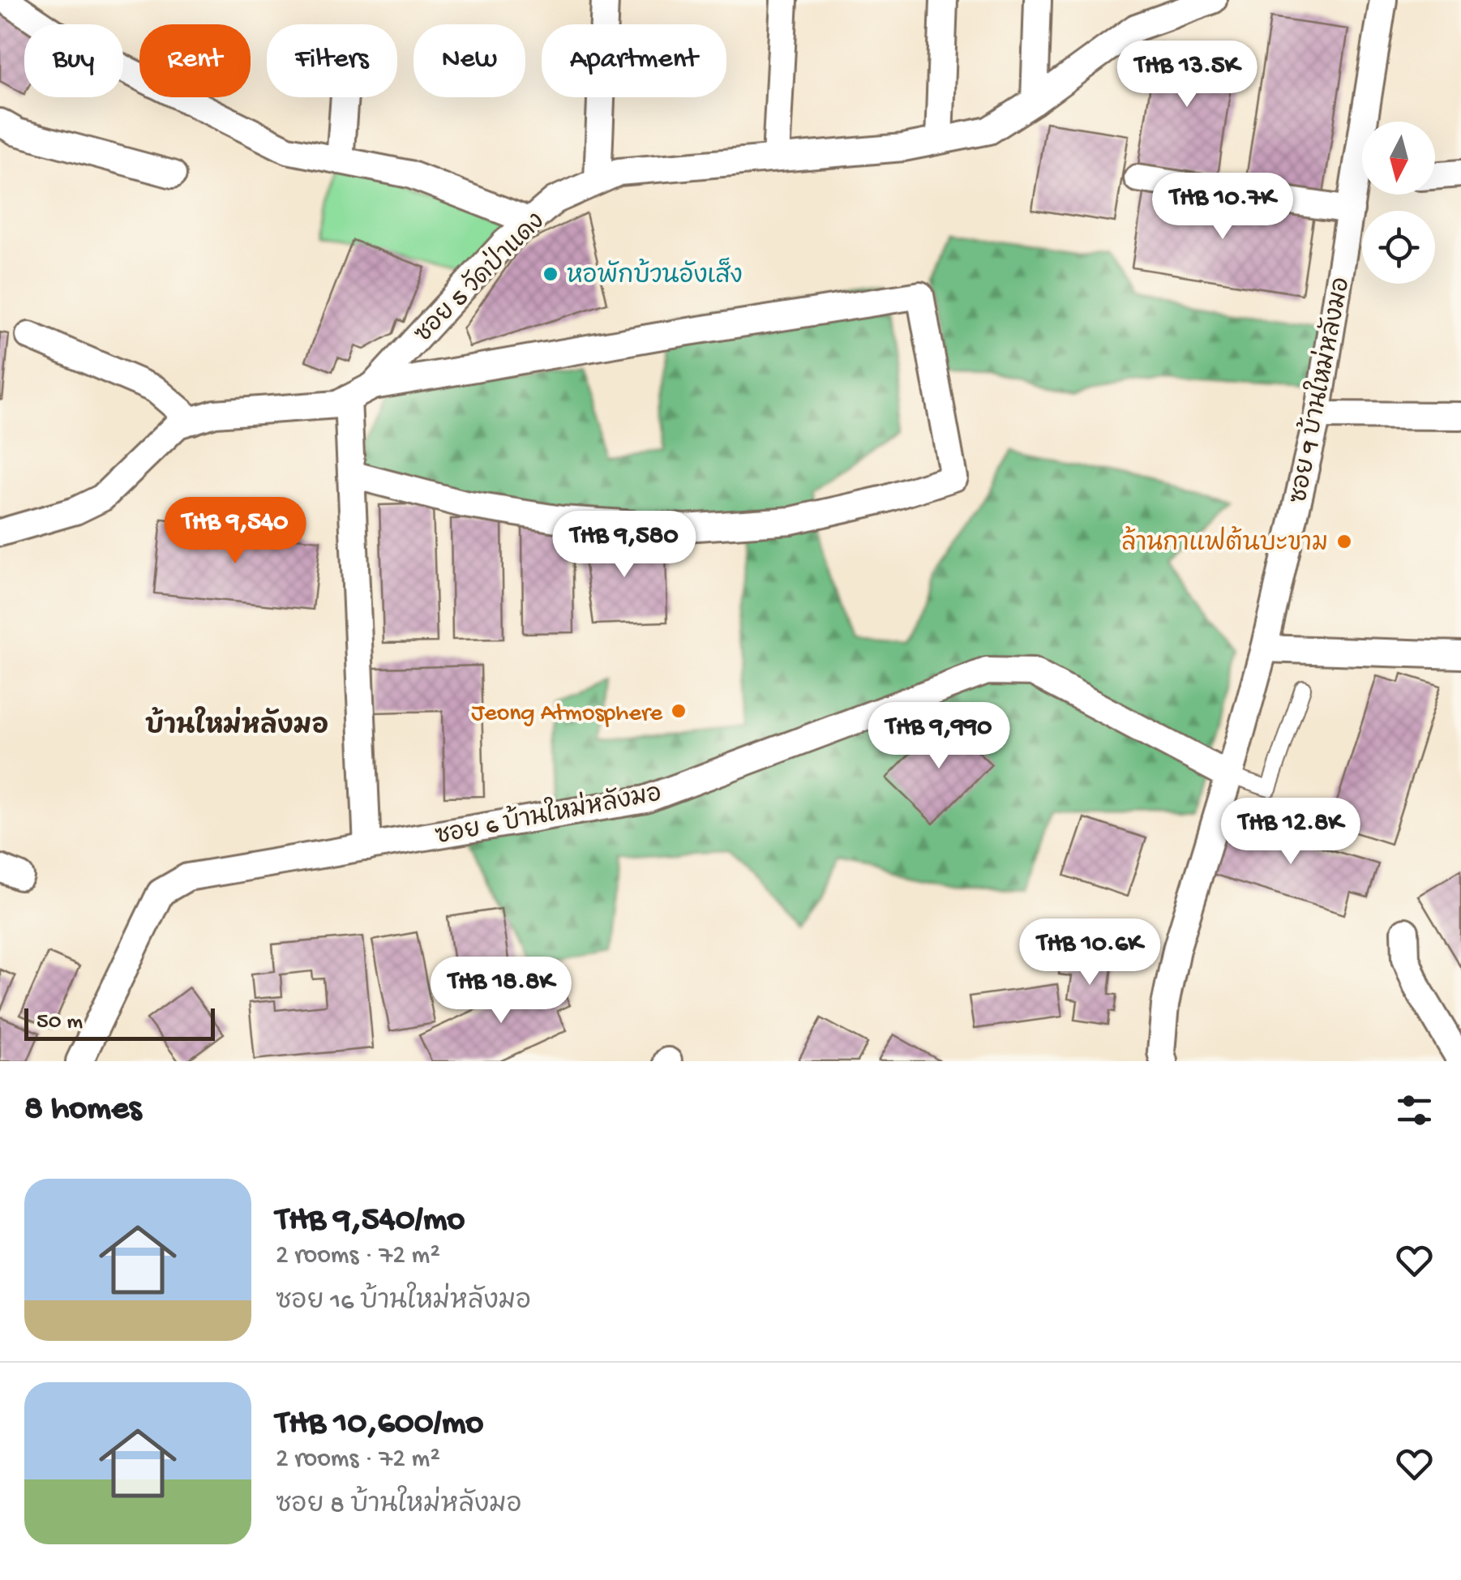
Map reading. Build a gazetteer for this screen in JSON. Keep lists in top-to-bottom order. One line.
{"streets":{"street":["ซอย 5 วัดป่าแดง","ซอย 9 บ้านใหม่หลังมอ","ซอย 6 บ้านใหม่หลังมอ"]},"crossings":[["ซอย 9 บ้านใหม่หลังมอ","ซอย 6 บ้านใหม่หลังมอ"]],"districts":["บ้านใหม่หลังมอ"],"places":["หอพักบ้วนอังเส็ง","ล้านกาแฟต้นบะขาม","Jeong Atmosphere"],"scale_bar":"50 m","north":"bottom","page":{"chip":["Buy","Rent","Filters","New","Apartment"],"price":["THB 13.5K","THB 10.7K","THB 9,540","THB 9,580","THB 9,990","THB 12.8K","THB 10.6K","THB 18.8K"],"scale":"50 m","heading":"8 homes","list":[{"name":"THB 9,540/mo","note":"2 rooms · 72 m² · ซอย 16 บ้านใหม่หลังมอ"},{"name":"THB 10,600/mo","note":"2 rooms · 72 m² · ซอย 8 บ้านใหม่หลังมอ"}]}}
